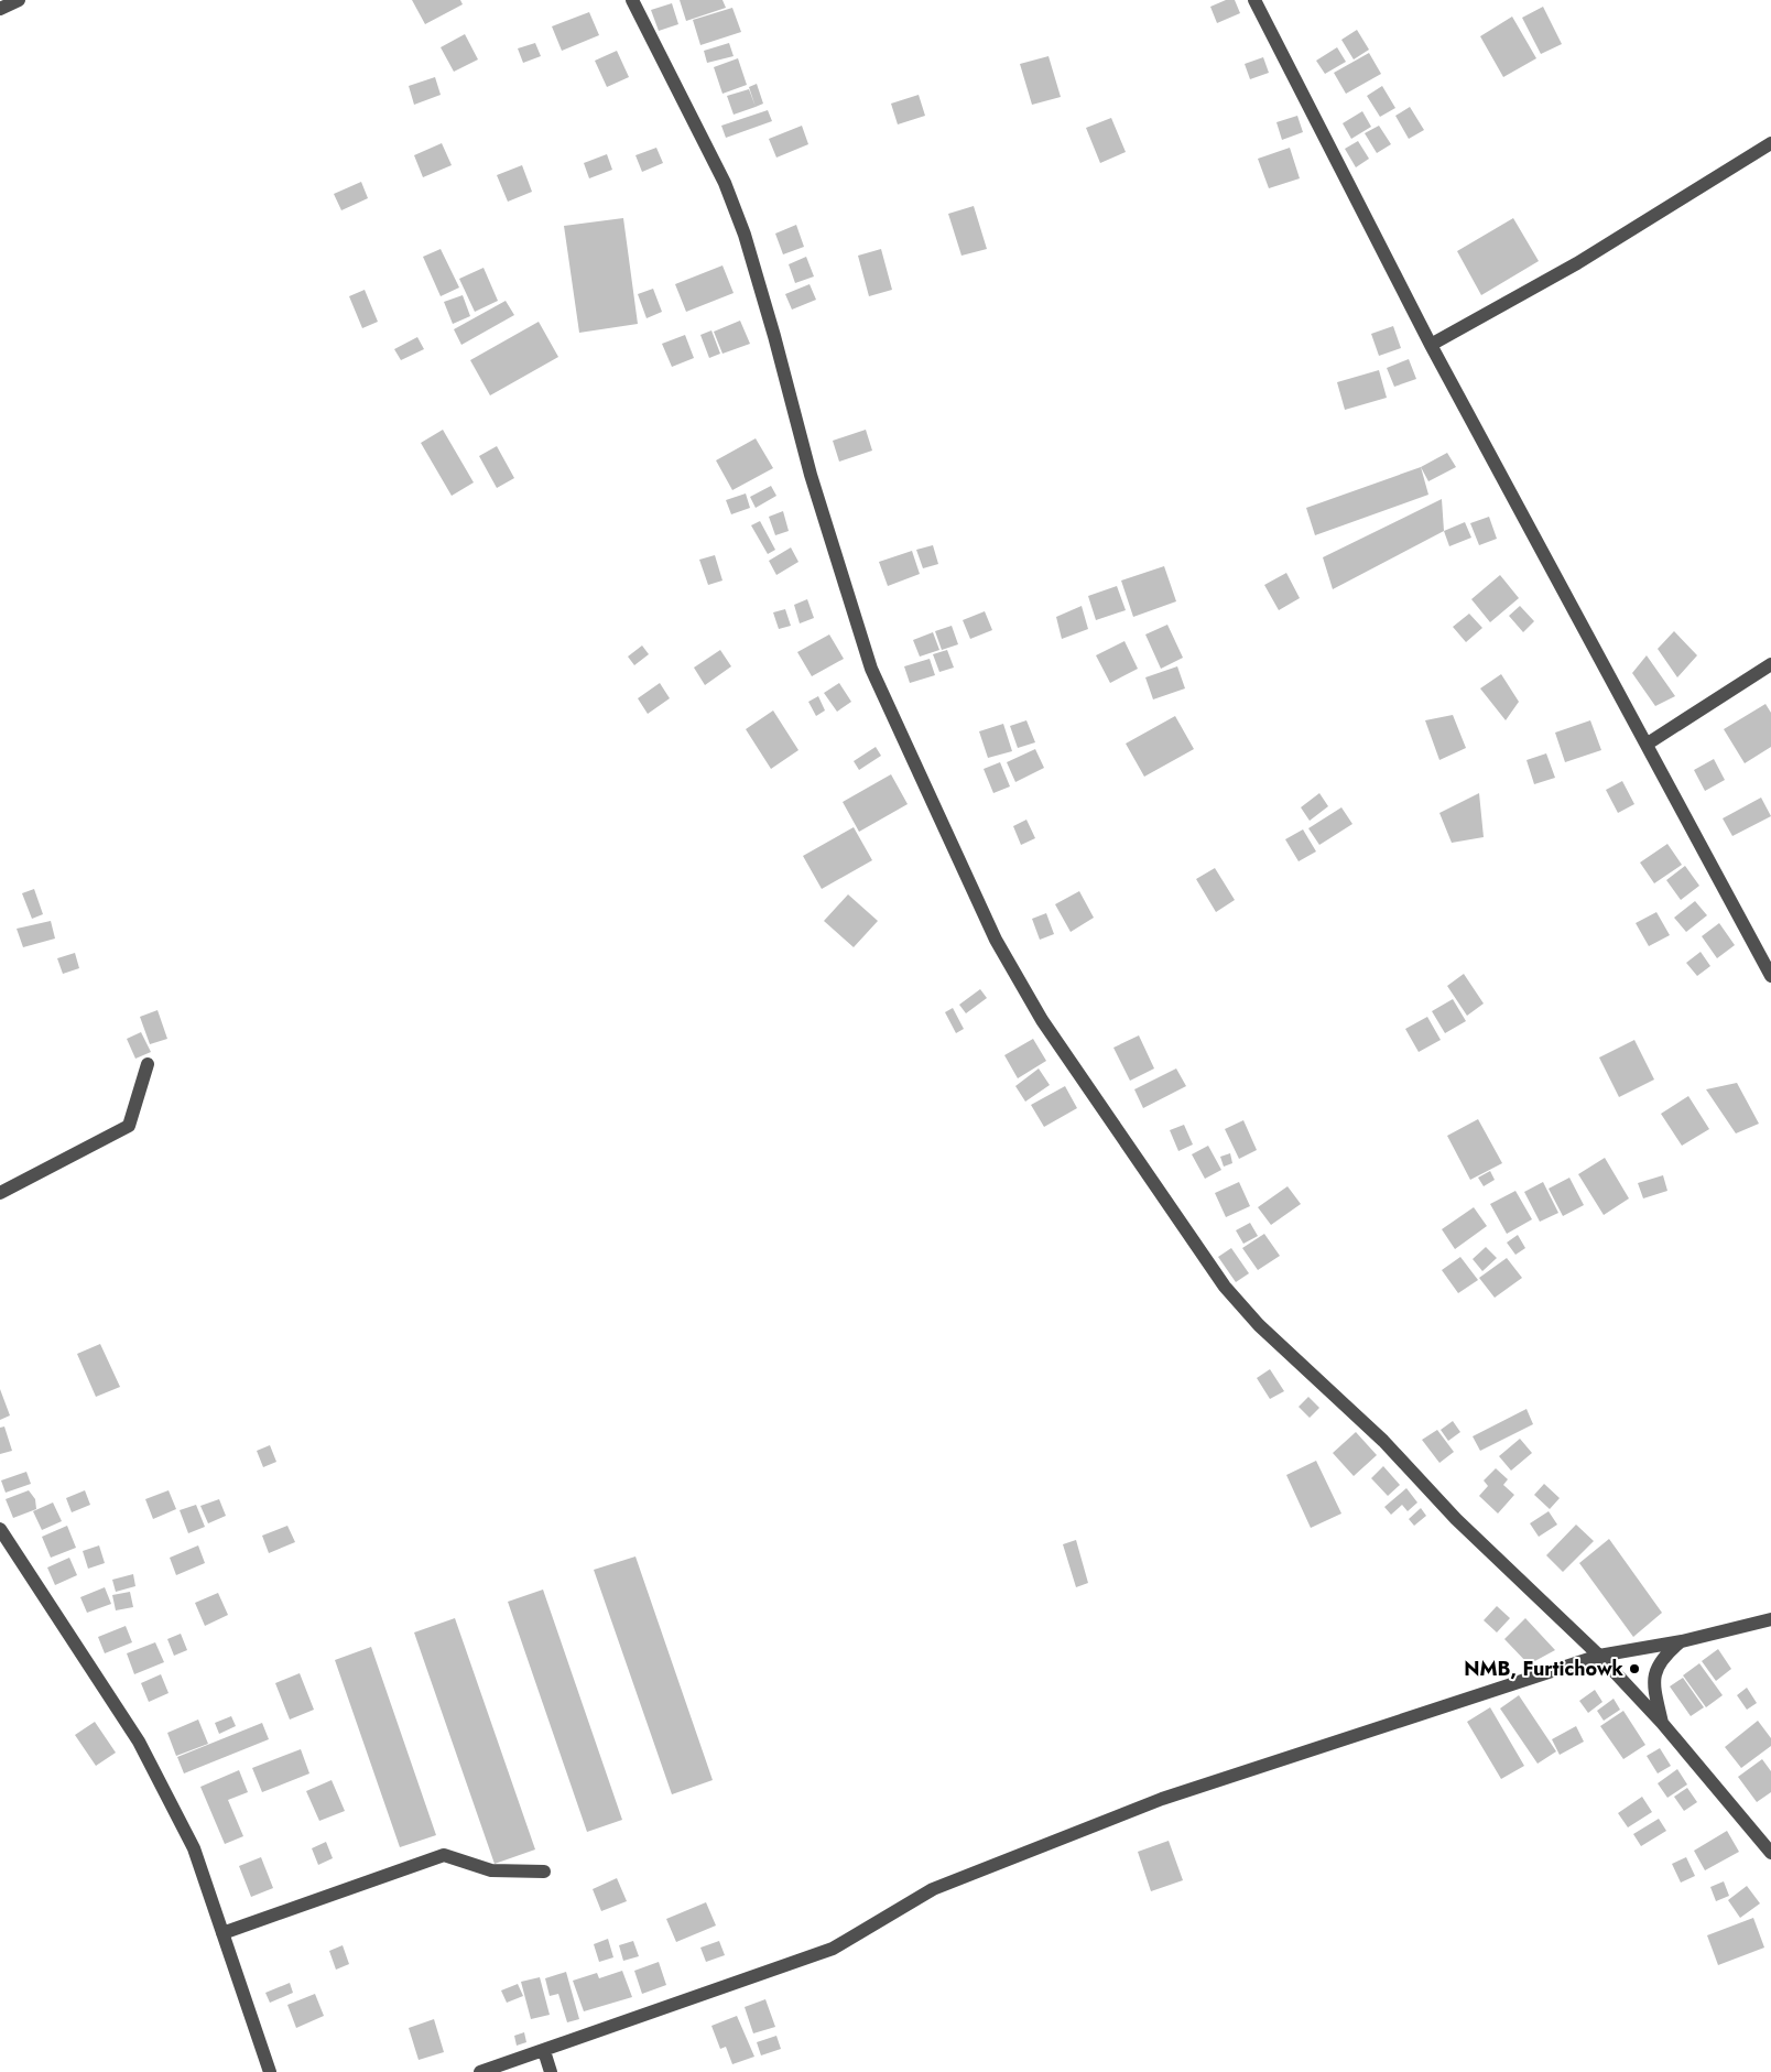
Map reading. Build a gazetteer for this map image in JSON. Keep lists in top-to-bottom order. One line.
{"places":["NMB, Furtichowk"]}
